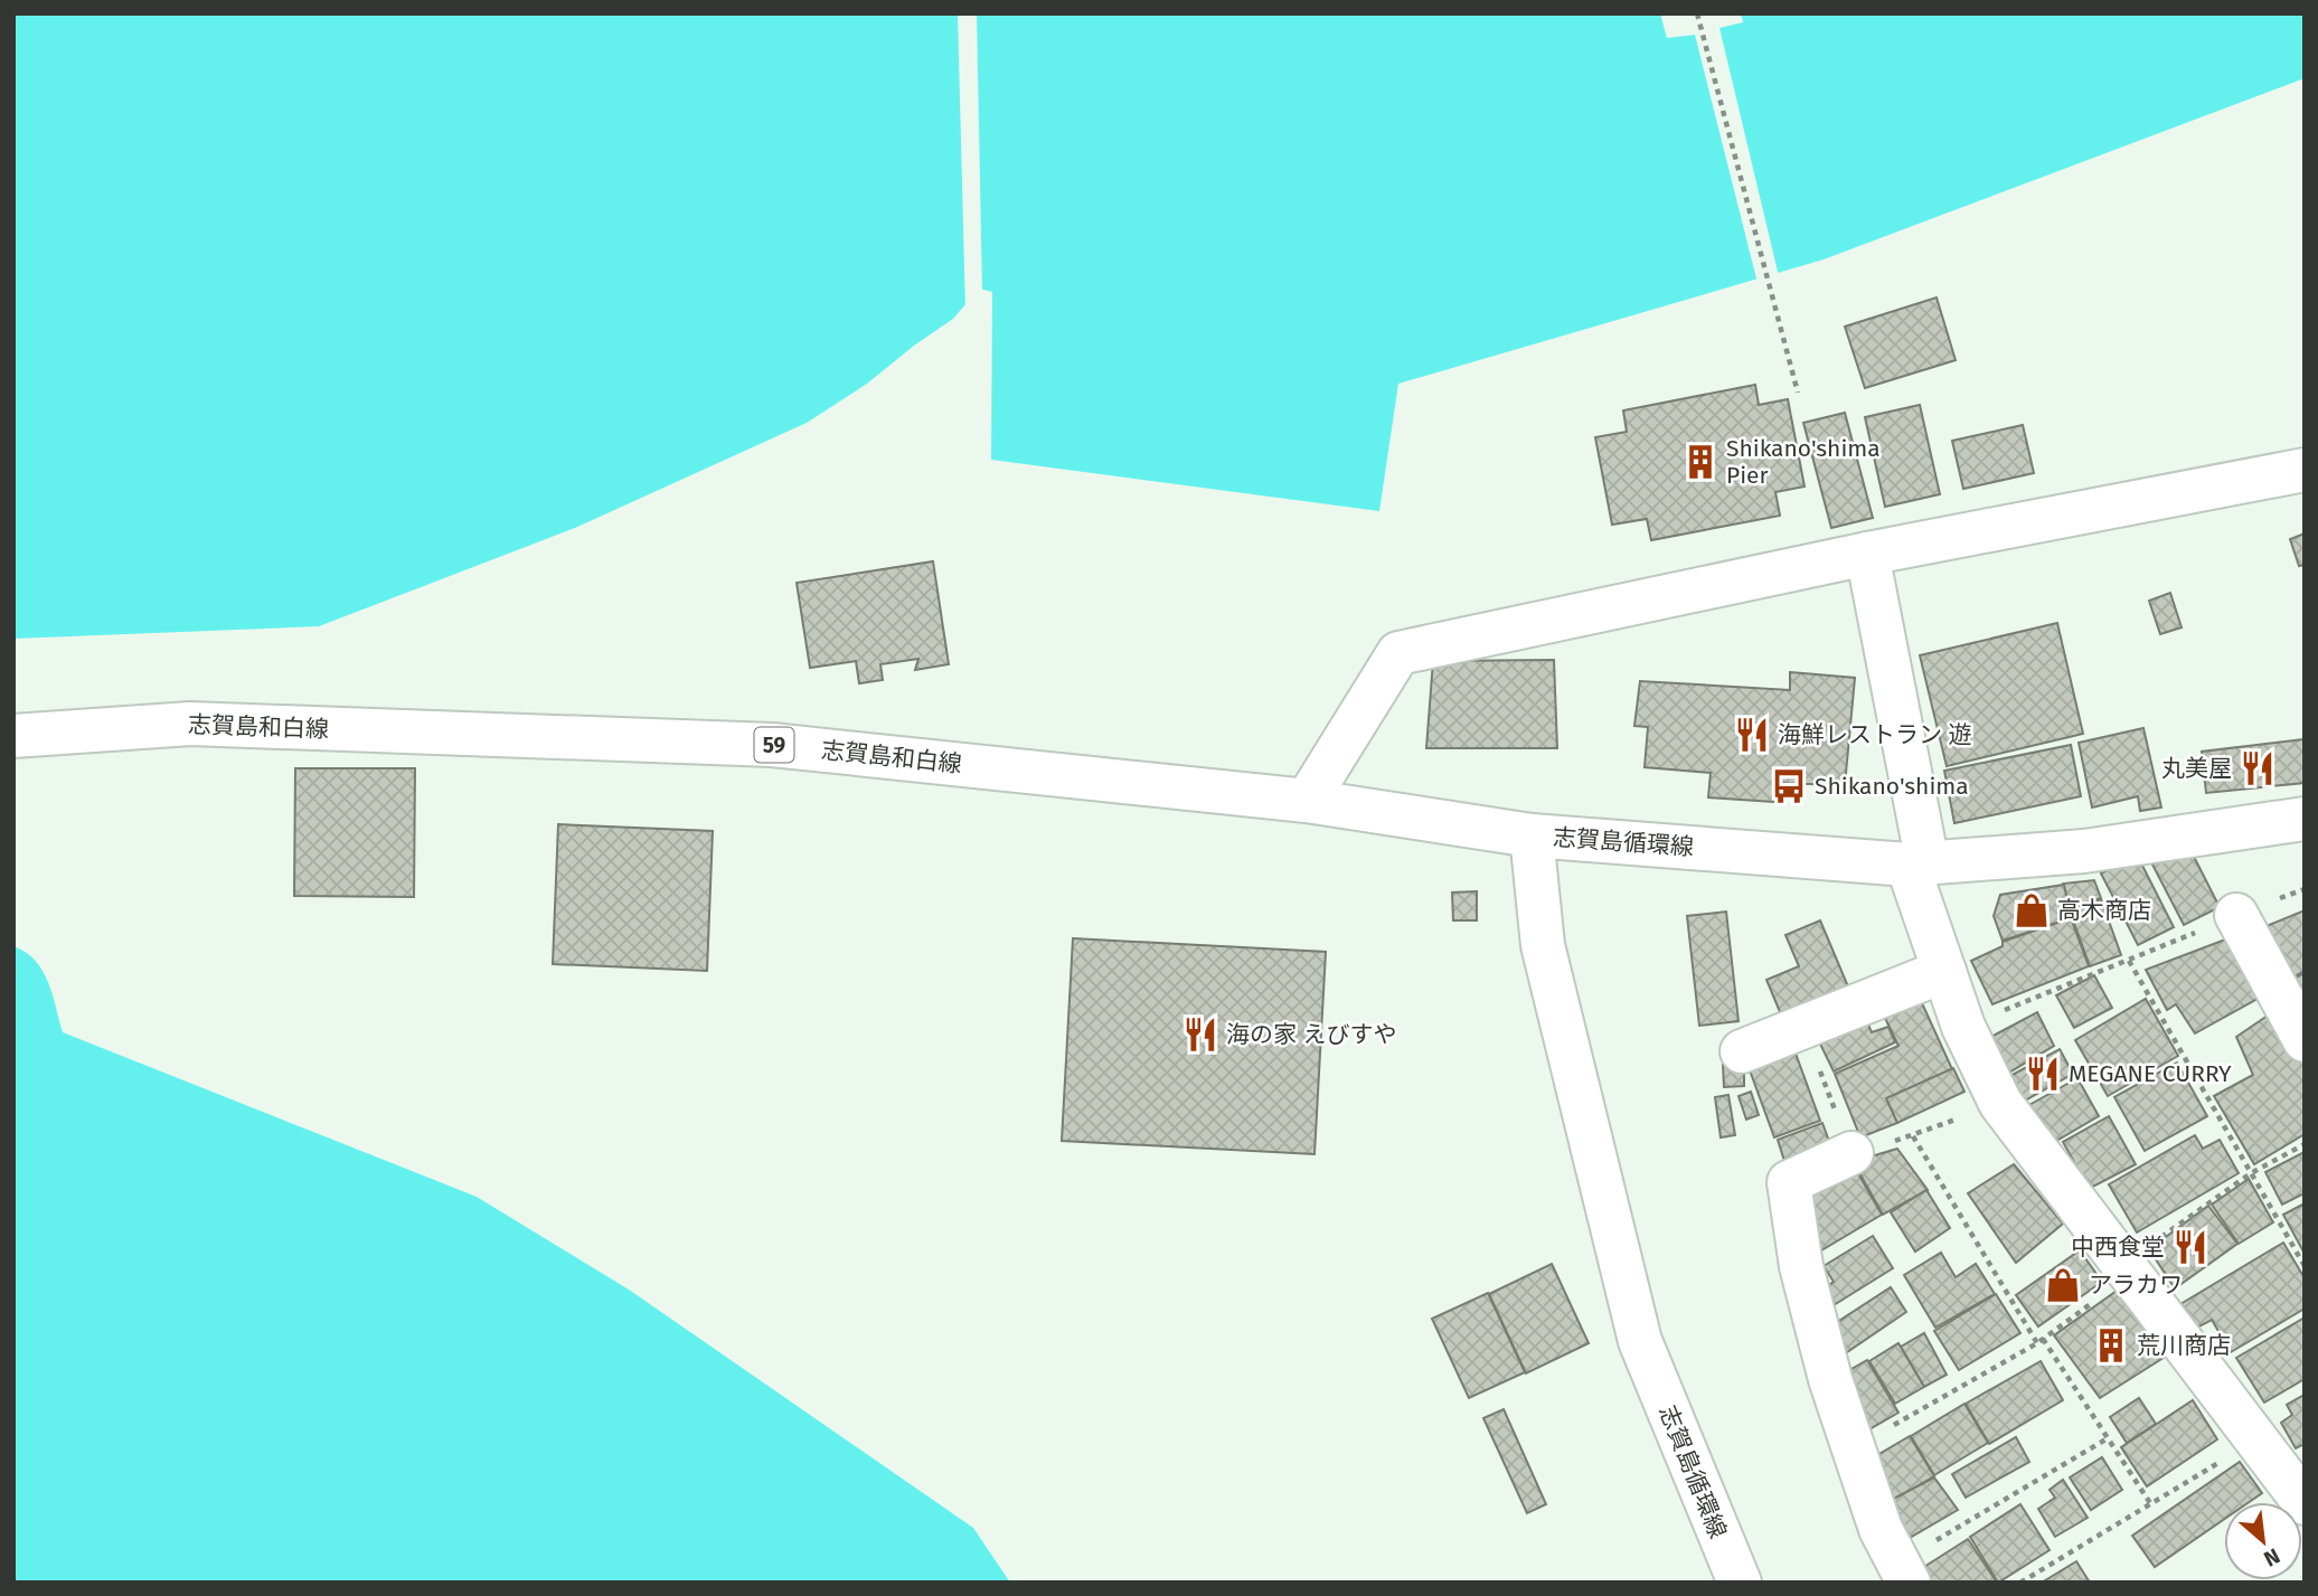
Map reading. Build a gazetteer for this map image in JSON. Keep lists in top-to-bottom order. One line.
{"streets":{"main road":["志賀島和白線","59","志賀島循環線"]},"crossings":[["志賀島和白線","志賀島循環線"]],"places":{"building":["Shikano'shima Pier","荒川商店"],"restaurant":["海鮮レストラン 遊","丸美屋","海の家 えびすや","MEGANE CURRY","中西食堂"],"bus stop":["Shikano'shima"],"shop":["高木商店","アラカワ"]},"north":"bottom right"}
